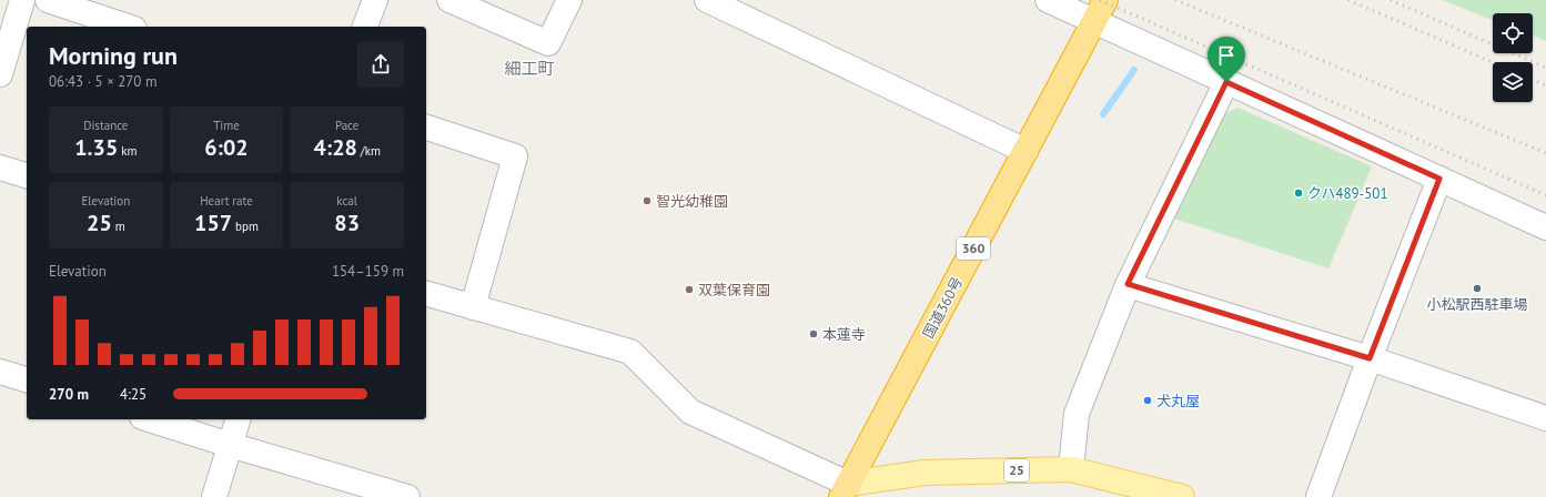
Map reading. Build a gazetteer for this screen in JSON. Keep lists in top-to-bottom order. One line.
{"streets":{"highway":["360","国道360号"],"main road":["25"]},"crossings":[["国道360号","25"]],"districts":["細工町"],"places":["クハ489-501","智光幼稚園","小松駅西駐車場","双葉保育園","本蓮寺","犬丸屋"],"page":{"heading":["Morning run","06:43 · 5 × 270 m"],"stats":[["Distance","1.35 km"],["Time","6:02"],["Pace","4:28 /km"],["Elevation","25 m"],["Heart rate","157 bpm"],["kcal","83"]],"chart":["Elevation","154–159 m"],"list":[{"name":"270 m","note":"4:25"}]}}
